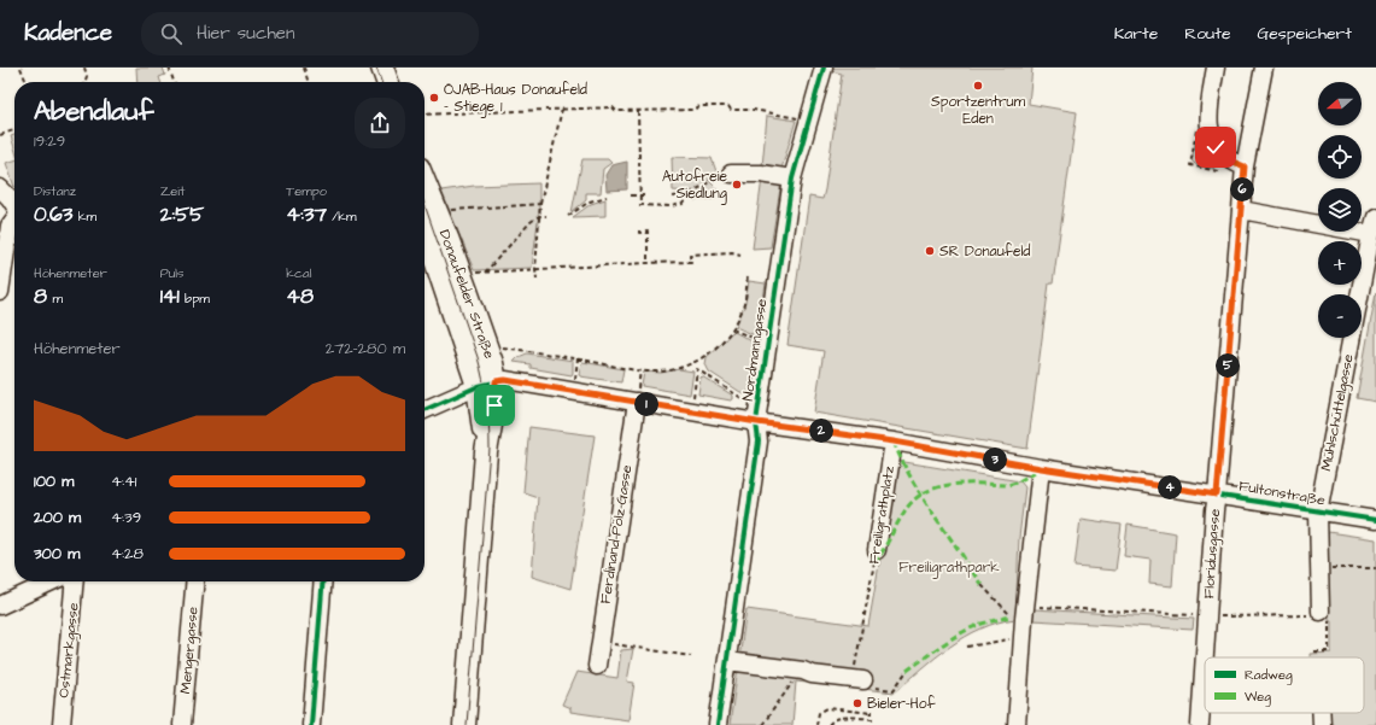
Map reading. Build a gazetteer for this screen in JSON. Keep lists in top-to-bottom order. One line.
{"streets":{"main road":["Donaufelder Straße"],"street":["Nordmanngasse","Mühlschüttelgasse","Fultonstraße","Freiligrathplatz","Ferdinand-Pölz-Gasse","Floridusgasse","Ostmarkgasse","Mengergasse"]},"crossings":[["Mühlschüttelgasse","Fultonstraße"],["Fultonstraße","Floridusgasse"]],"parks":["Freiligrathpark"],"places":["Sportzentrum Eden","ÖJAB-Haus Donaufeld - Stiege 1","Autofreie Siedlung","SR Donaufeld","Bieler-Hof"],"legend":["Radweg","Weg"],"north":"left","page":{"header":"Kadence","search":"Hier suchen","nav":["Karte","Route","Gespeichert"],"map_buttons":["+","−"],"heading":["Abendlauf","19:29"],"stats":[["Distanz","0.63 km"],["Zeit","2:55"],["Tempo","4:37 /km"],["Höhenmeter","8 m"],["Puls","141 bpm"],["kcal","48"]],"pins":["6","5","1","2","3","4"],"chart":["Höhenmeter","272–280 m"],"list":[{"name":"100 m","note":"4:41"},{"name":"200 m","note":"4:39"},{"name":"300 m","note":"4:28"}]}}
